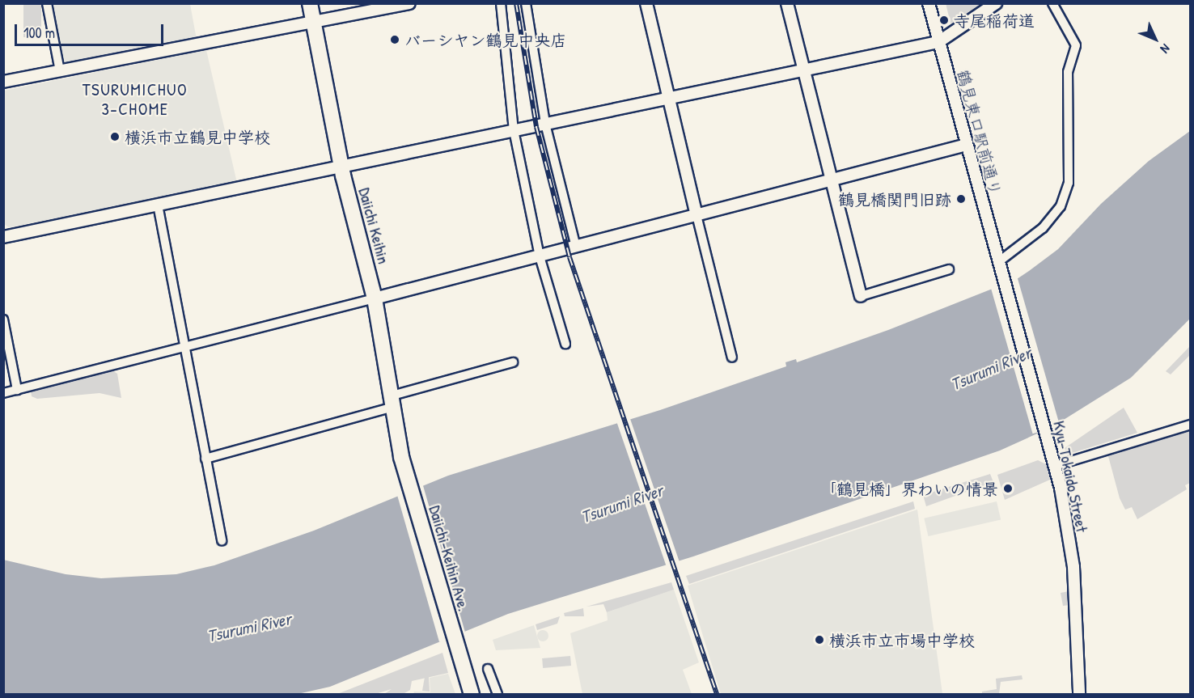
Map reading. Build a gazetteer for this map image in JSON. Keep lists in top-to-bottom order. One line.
{"streets":{"highway":["Daiichi Keihin","Daiichi-Keihin Ave."],"street":["鶴見東口駅前通り","Kyu-Tokaido Street"]},"crossings":[["鶴見東口駅前通り","Kyu-Tokaido Street"],["Daiichi Keihin","Daiichi-Keihin Ave."]],"districts":["TSURUMICHUO 3-CHOME"],"water":["Tsurumi River"],"places":["寺尾稲荷道","バーシヤン鶴見中央店","横浜市立鶴見中学校","鶴見橋関門旧跡","「鶴見橋」界わいの情景","横浜市立市場中学校"],"scale_bar":"100 m","north":"bottom right"}
